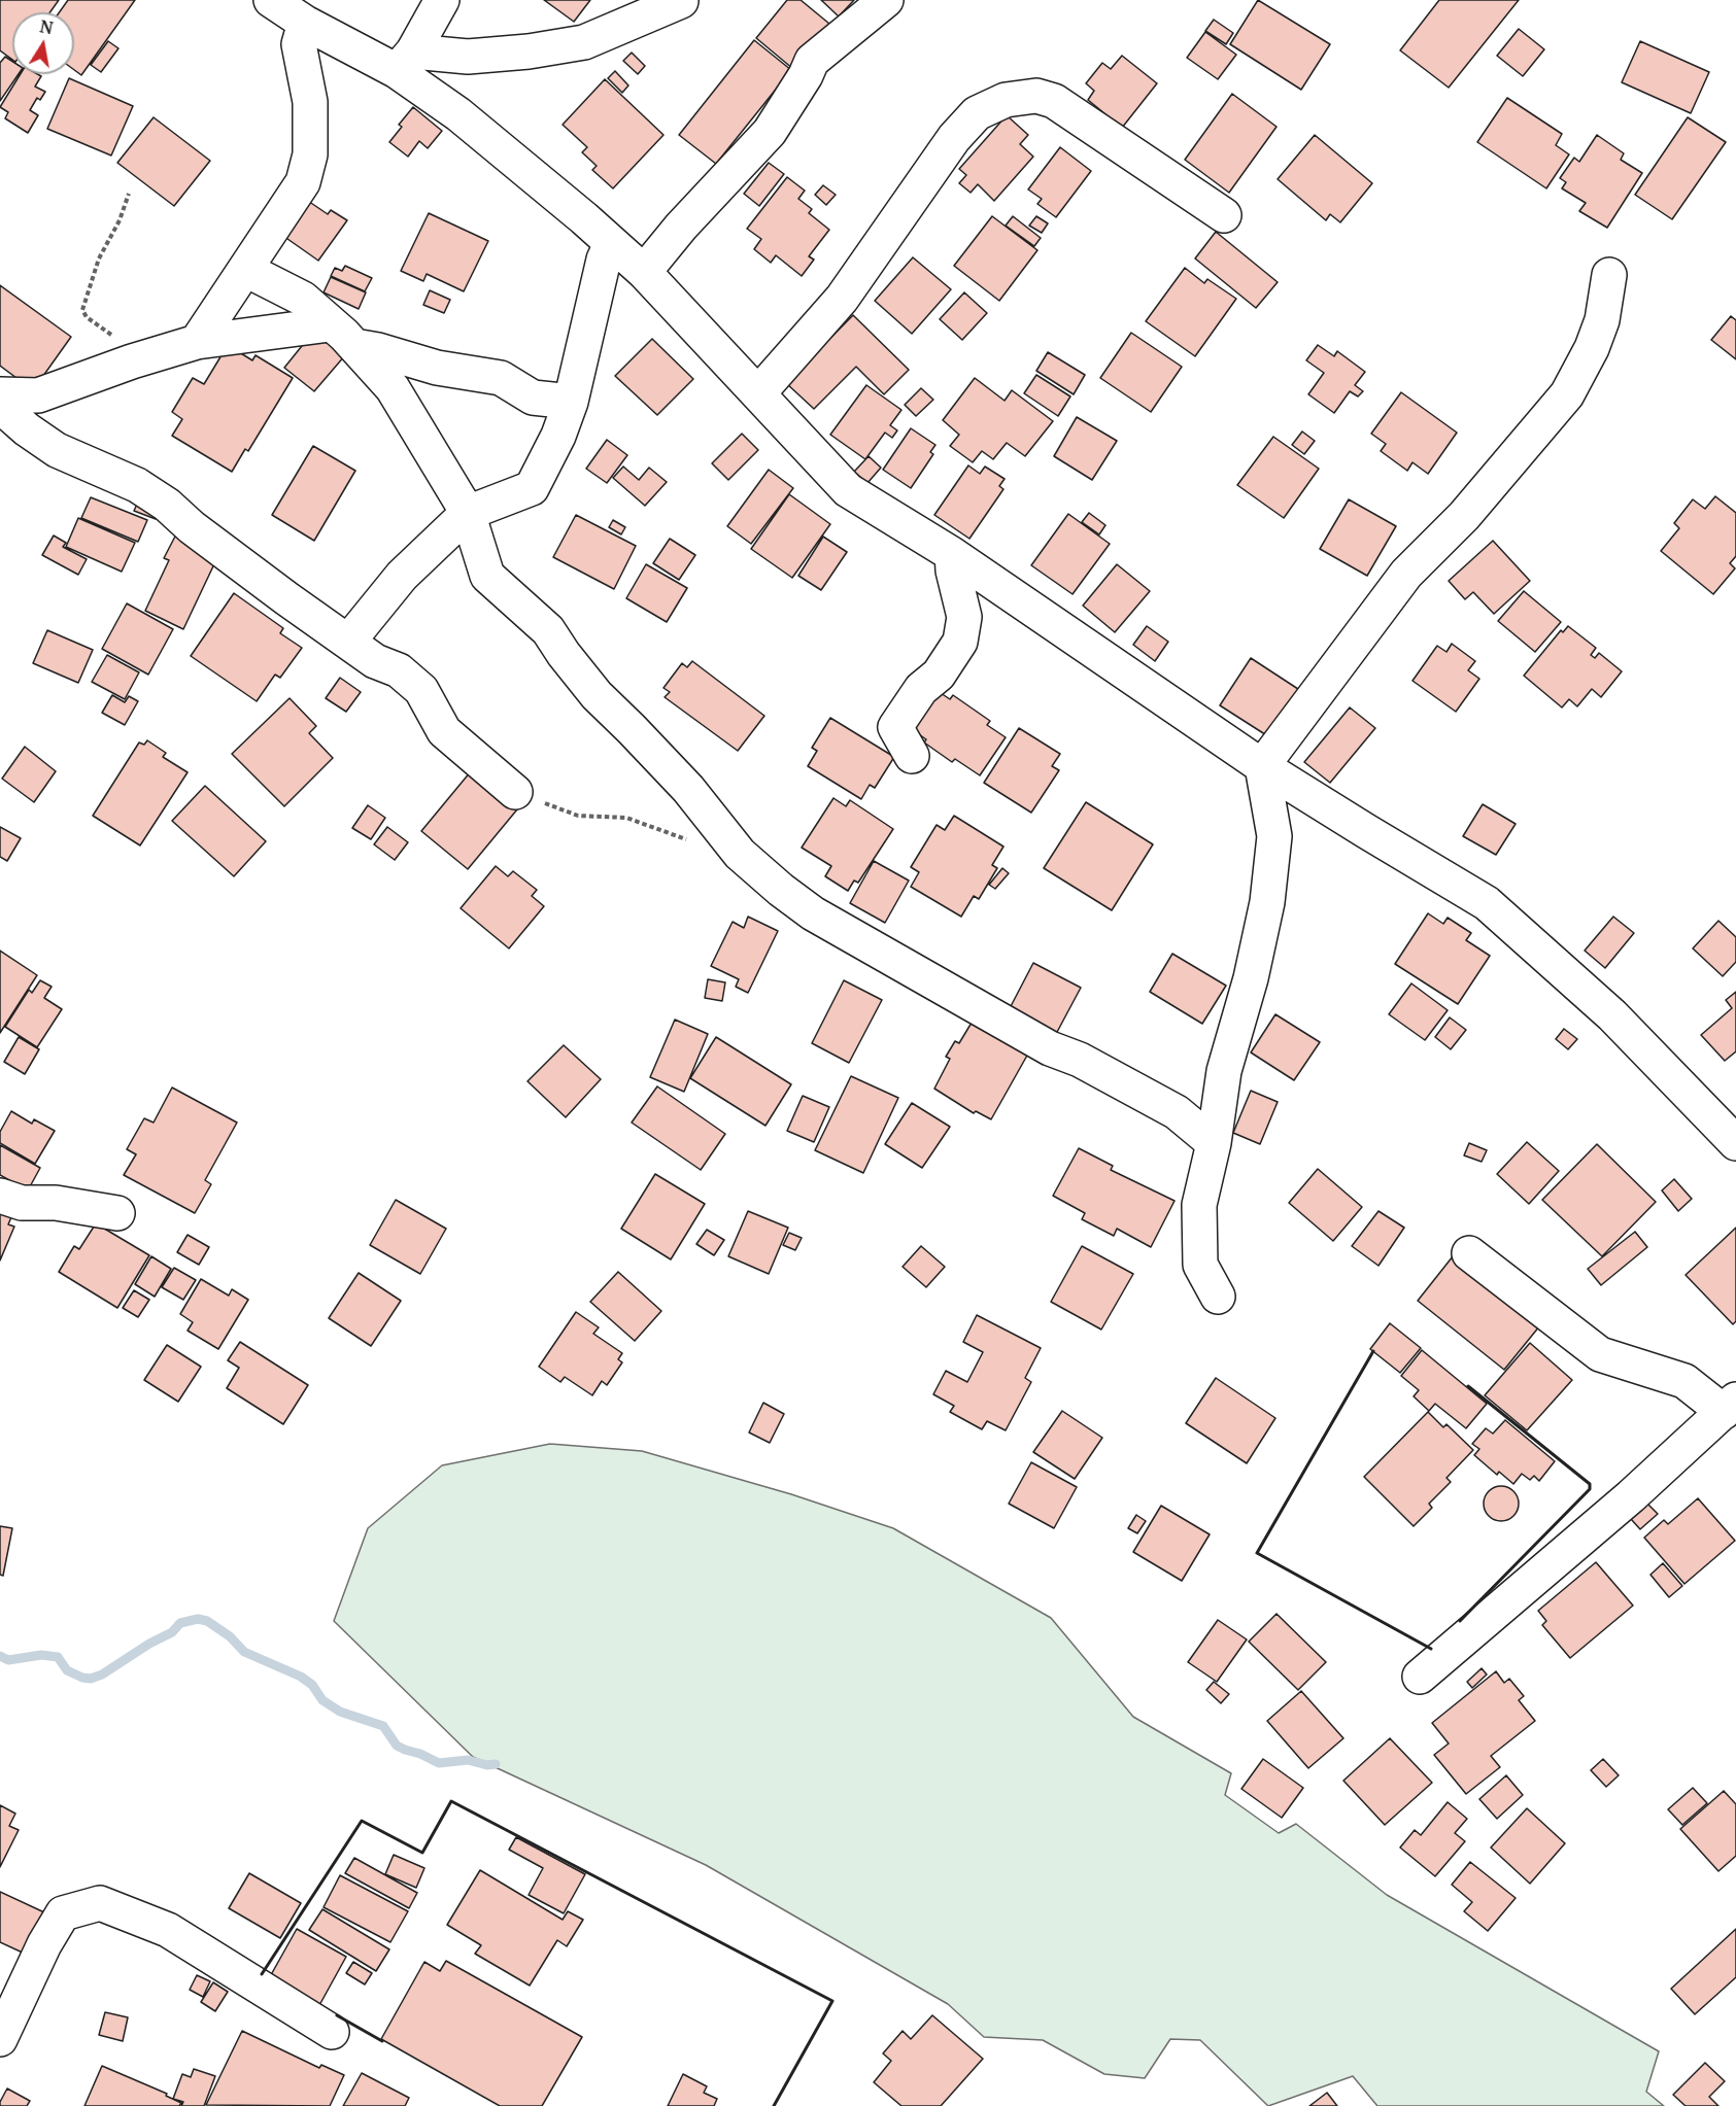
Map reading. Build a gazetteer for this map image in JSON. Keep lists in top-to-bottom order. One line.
{"north":"top"}
